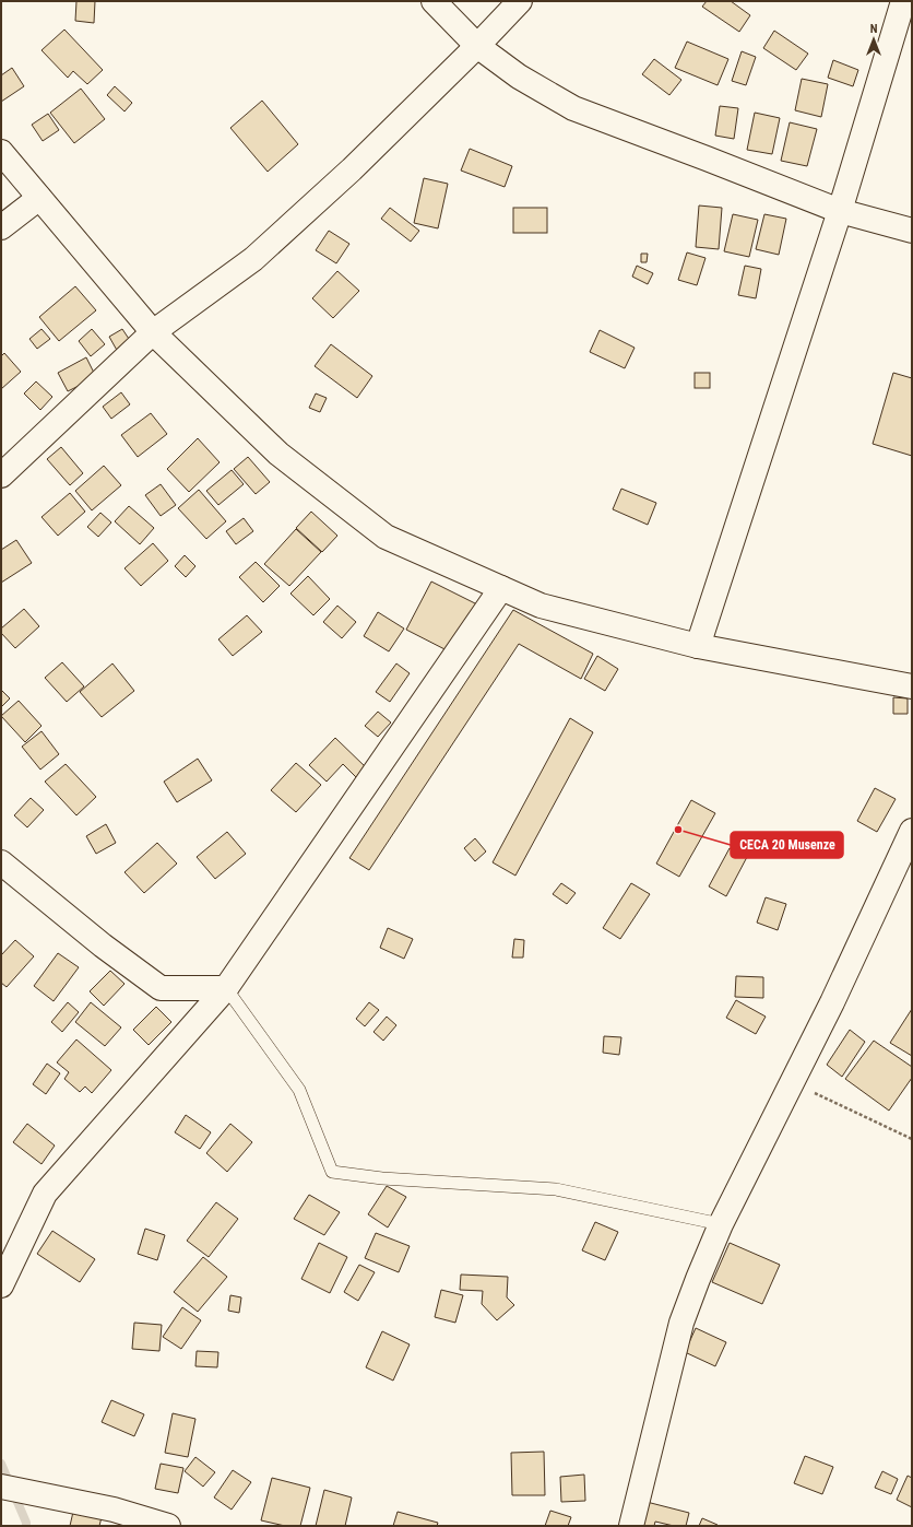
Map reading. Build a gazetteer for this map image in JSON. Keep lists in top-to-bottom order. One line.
{"places":["CECA 20 Musenze"],"north":"top"}
